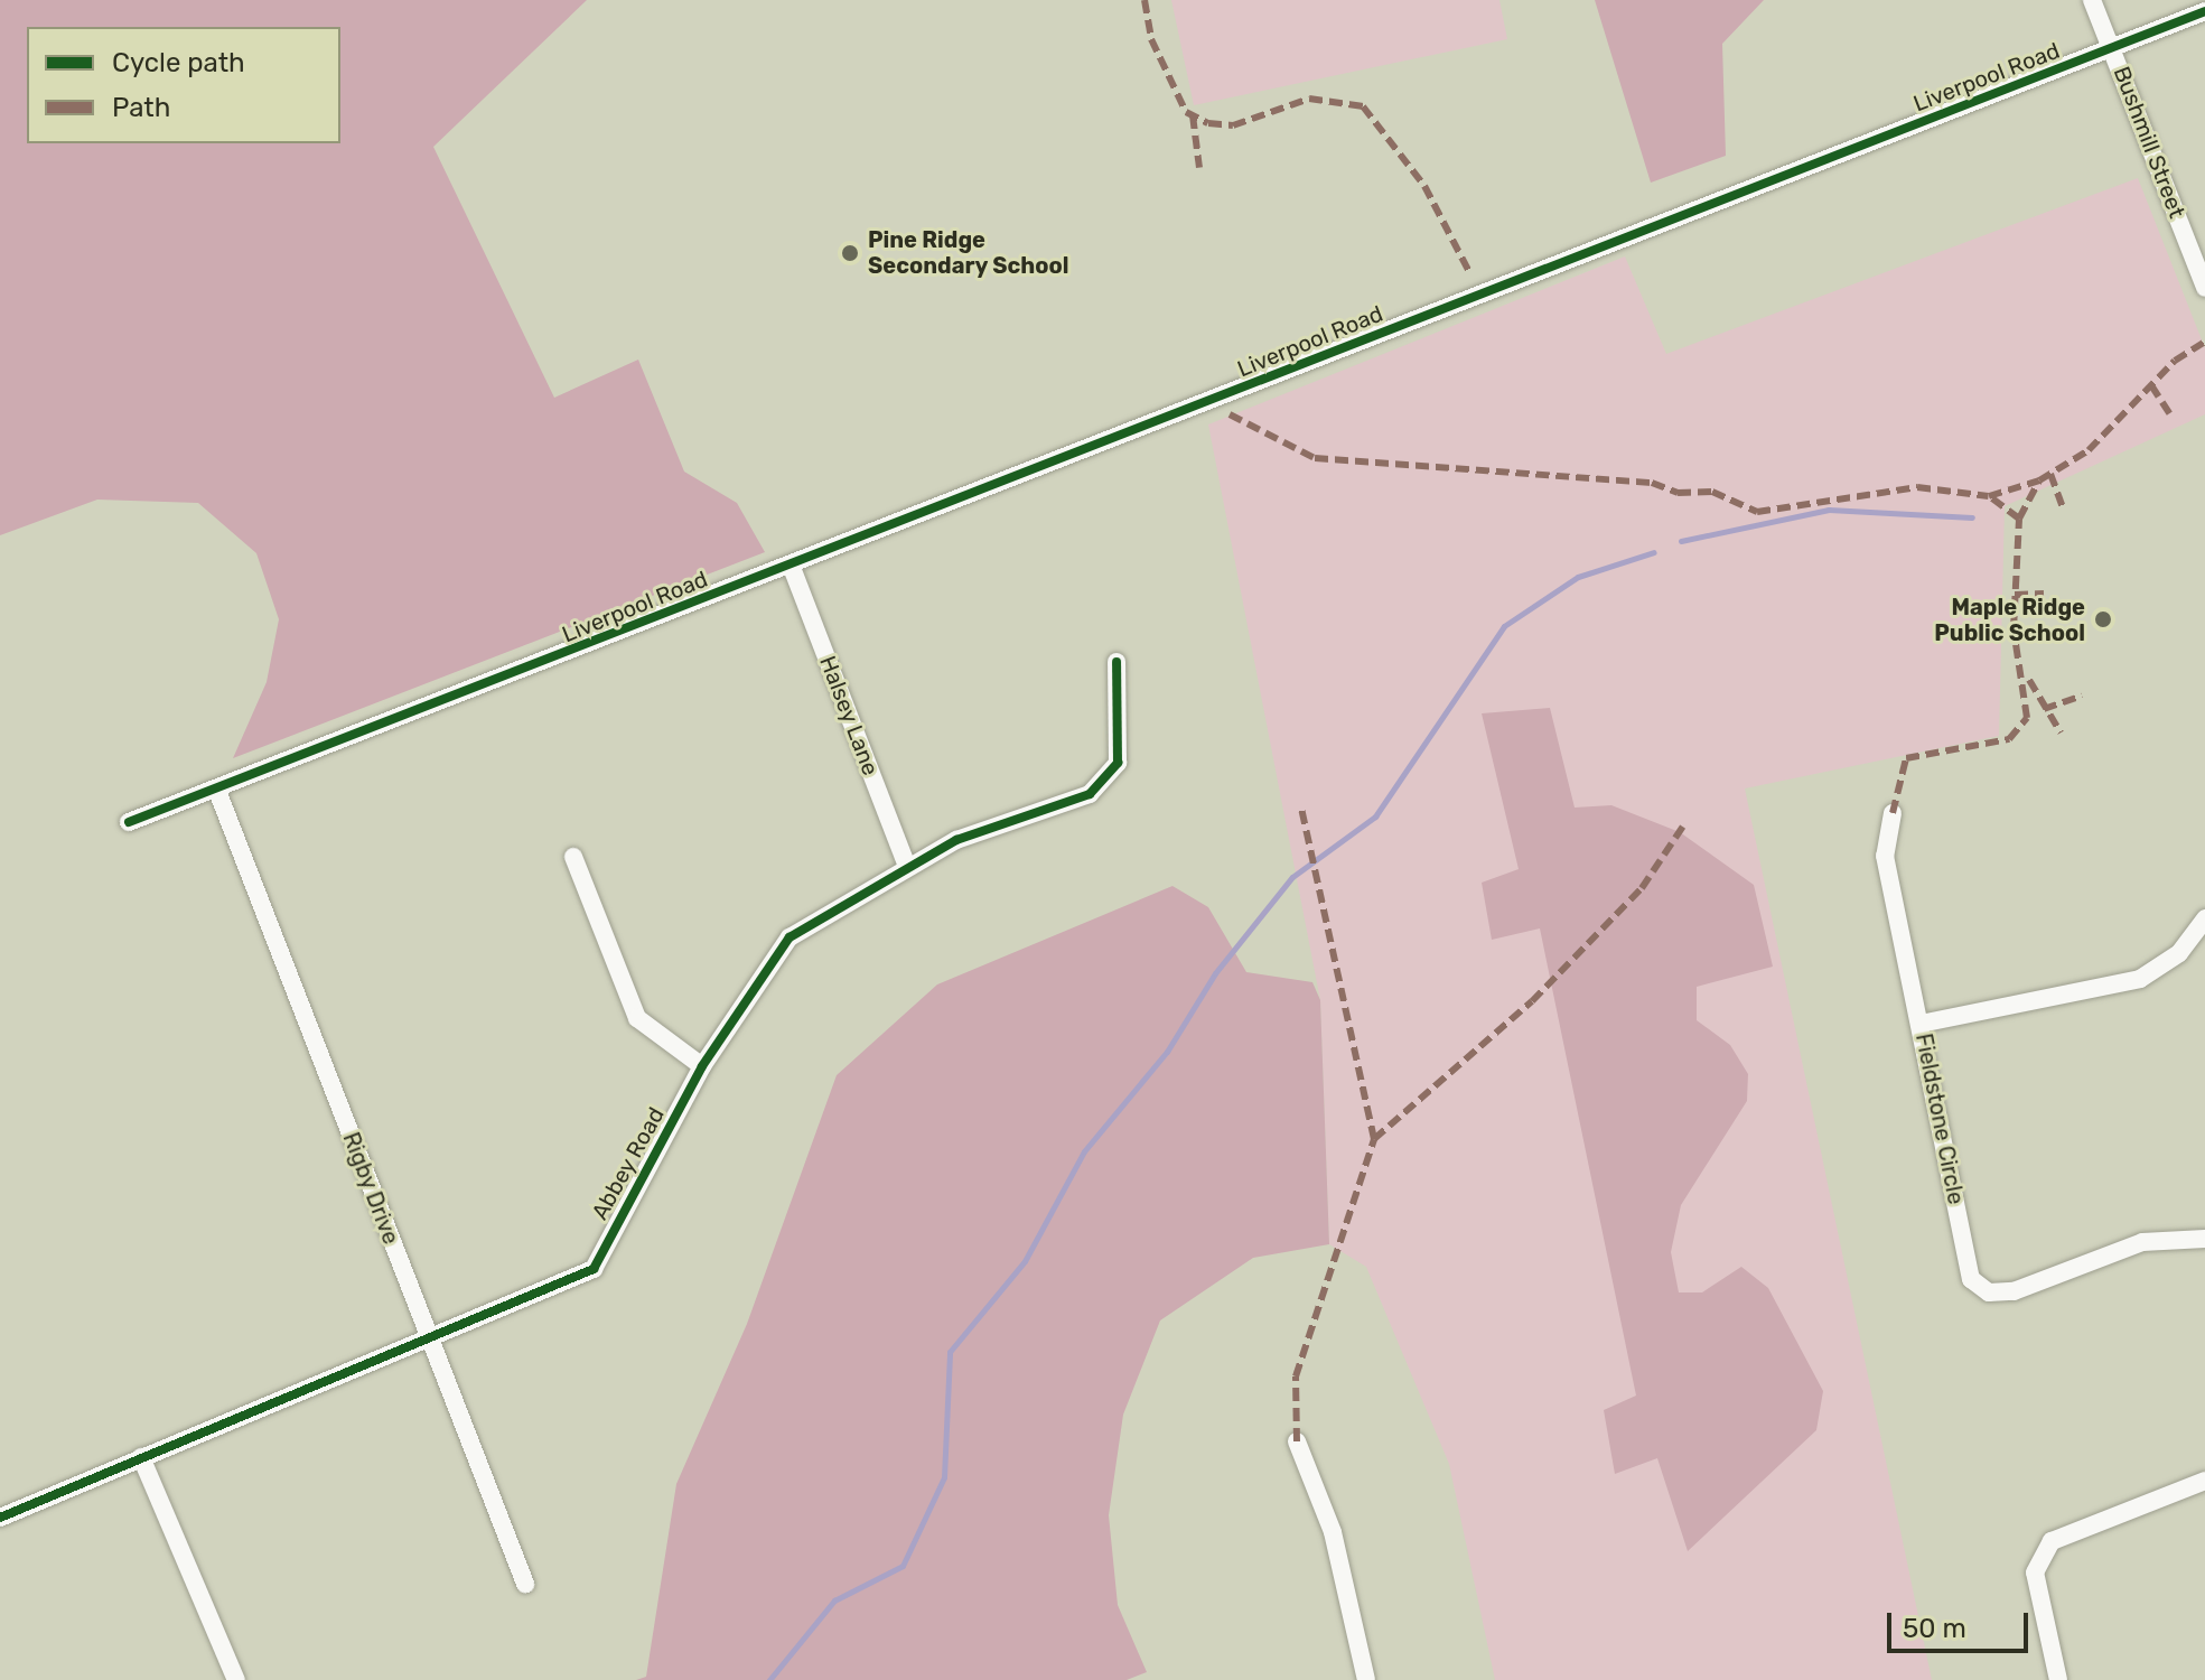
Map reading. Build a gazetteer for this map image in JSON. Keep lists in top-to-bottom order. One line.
{"streets":{"street":["Liverpool Road","Bushmill Street","Halsey Lane","Fieldstone Circle","Abbey Road","Rigby Drive"]},"crossings":[["Liverpool Road","Bushmill Street"],["Liverpool Road","Halsey Lane"],["Liverpool Road","Rigby Drive"],["Halsey Lane","Abbey Road"],["Abbey Road","Rigby Drive"]],"places":["Pine Ridge Secondary School","Maple Ridge Public School"],"legend":["Cycle path","Path"],"scale_bar":"50 m"}
